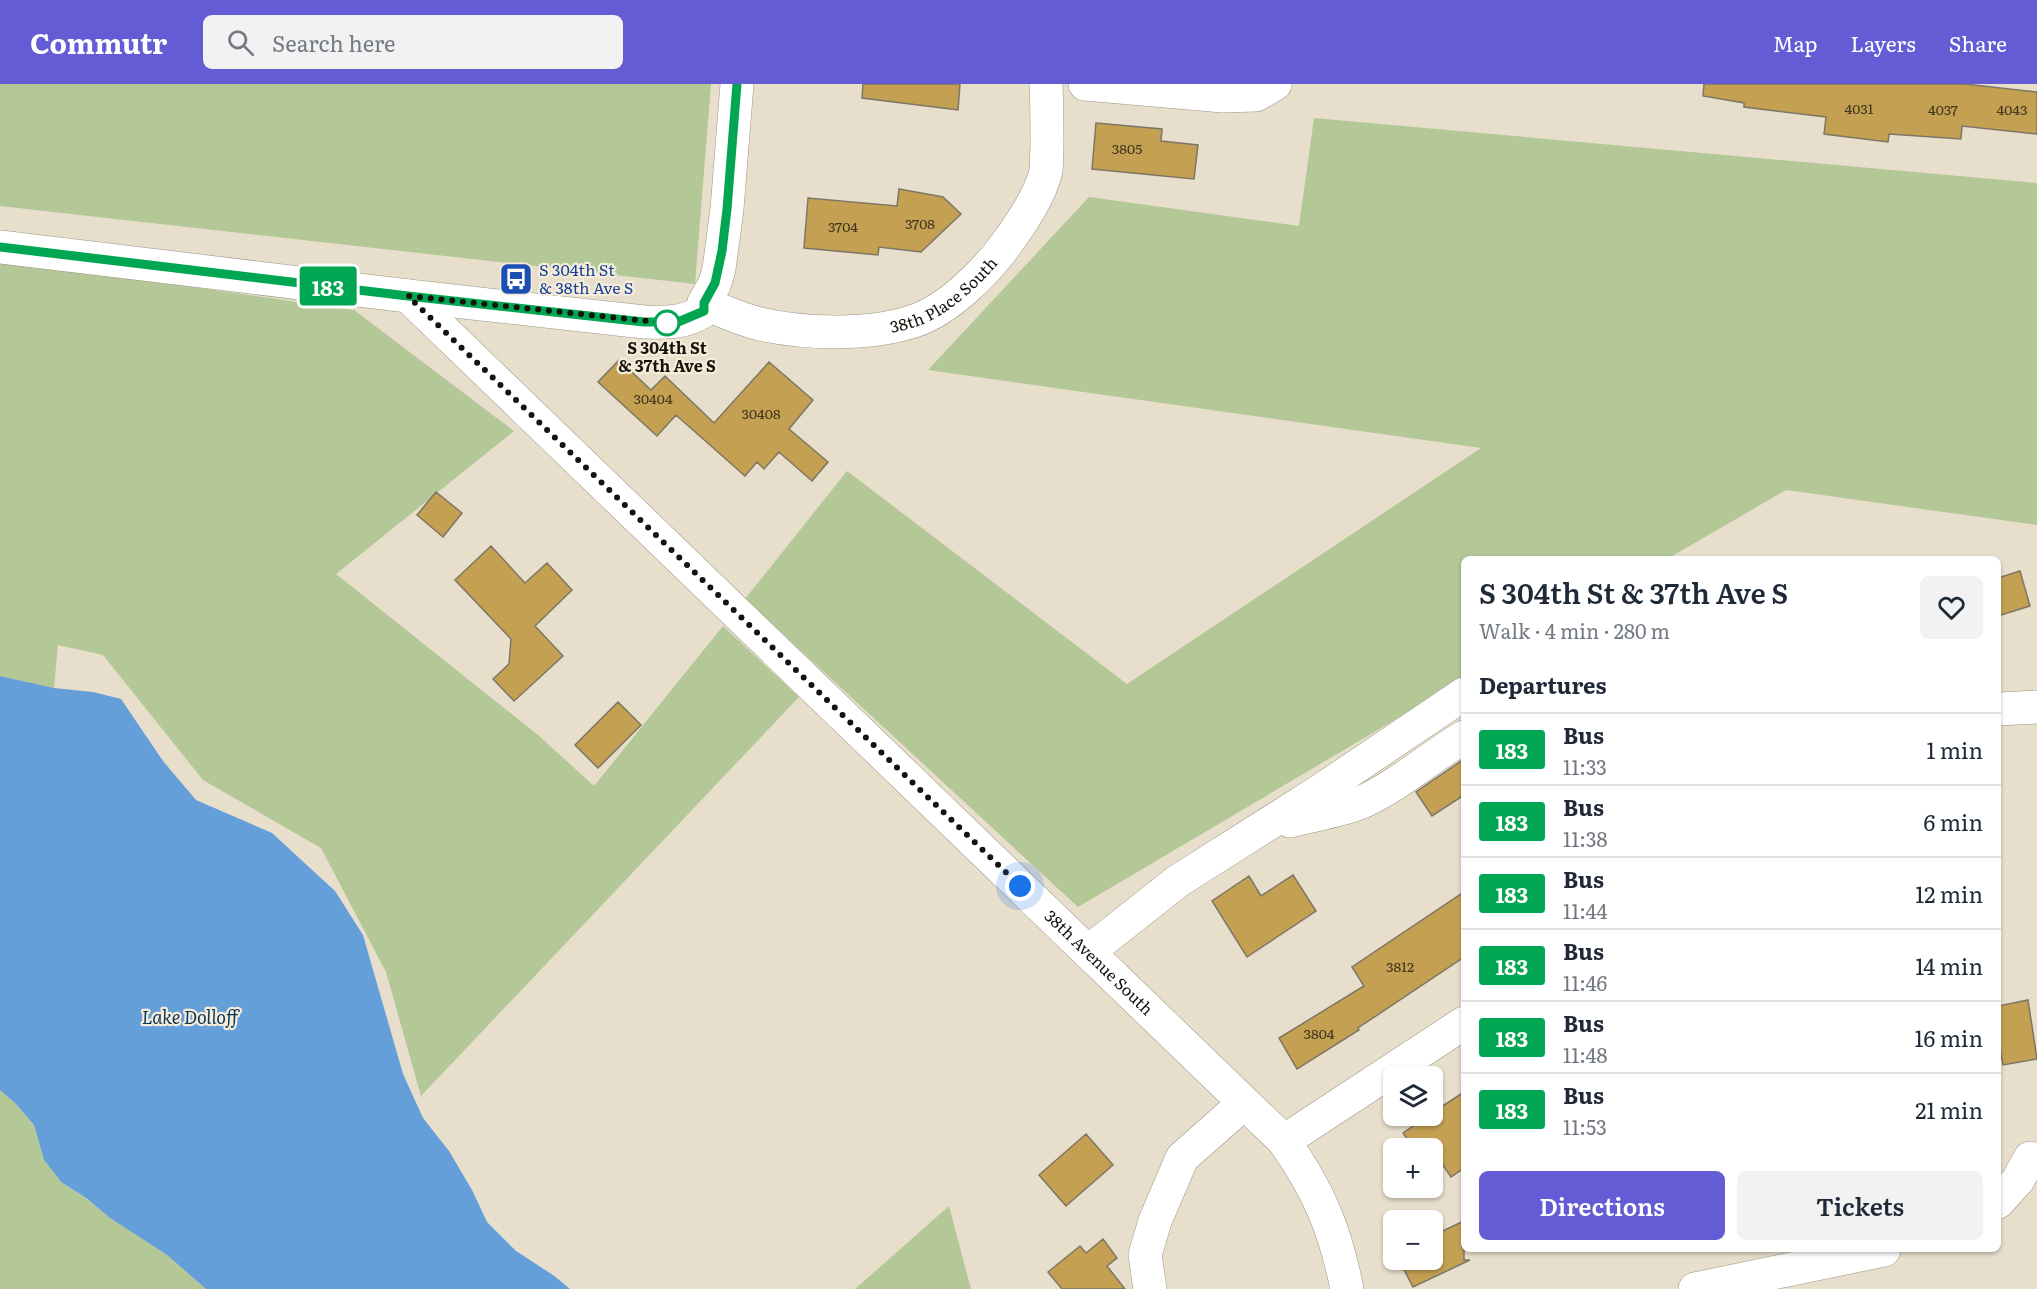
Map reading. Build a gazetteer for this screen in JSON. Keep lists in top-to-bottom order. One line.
{"streets":{"street":["38th Place South","38th Avenue South"]},"water":["Lake Dolloff"],"places":{"bus stop":["S 304th St & 38th Ave S"],"other":["S 304th St & 37th Ave S"]},"lines":["bus line 183"],"house_numbers":["4031","4037","4043","3805","3708","3704","30404","30408","3812","3804"],"page":{"header":"Commutr","search":"Search here","nav":["Map","Layers","Share"],"on_map":"183","heading":[["S 304th St & 37th Ave S","Walk · 4 min · 280 m"],"Departures"],"list":[{"mark":"183","name":"Bus","note":"11:33","value":"1 min"},{"mark":"183","name":"Bus","note":"11:38","value":"6 min"},{"mark":"183","name":"Bus","note":"11:44","value":"12 min"},{"mark":"183","name":"Bus","note":"11:46","value":"14 min"},{"mark":"183","name":"Bus","note":"11:48","value":"16 min"},{"mark":"183","name":"Bus","note":"11:53","value":"21 min"}],"map_buttons":["+","−"],"buttons":["Directions","Tickets"]}}
